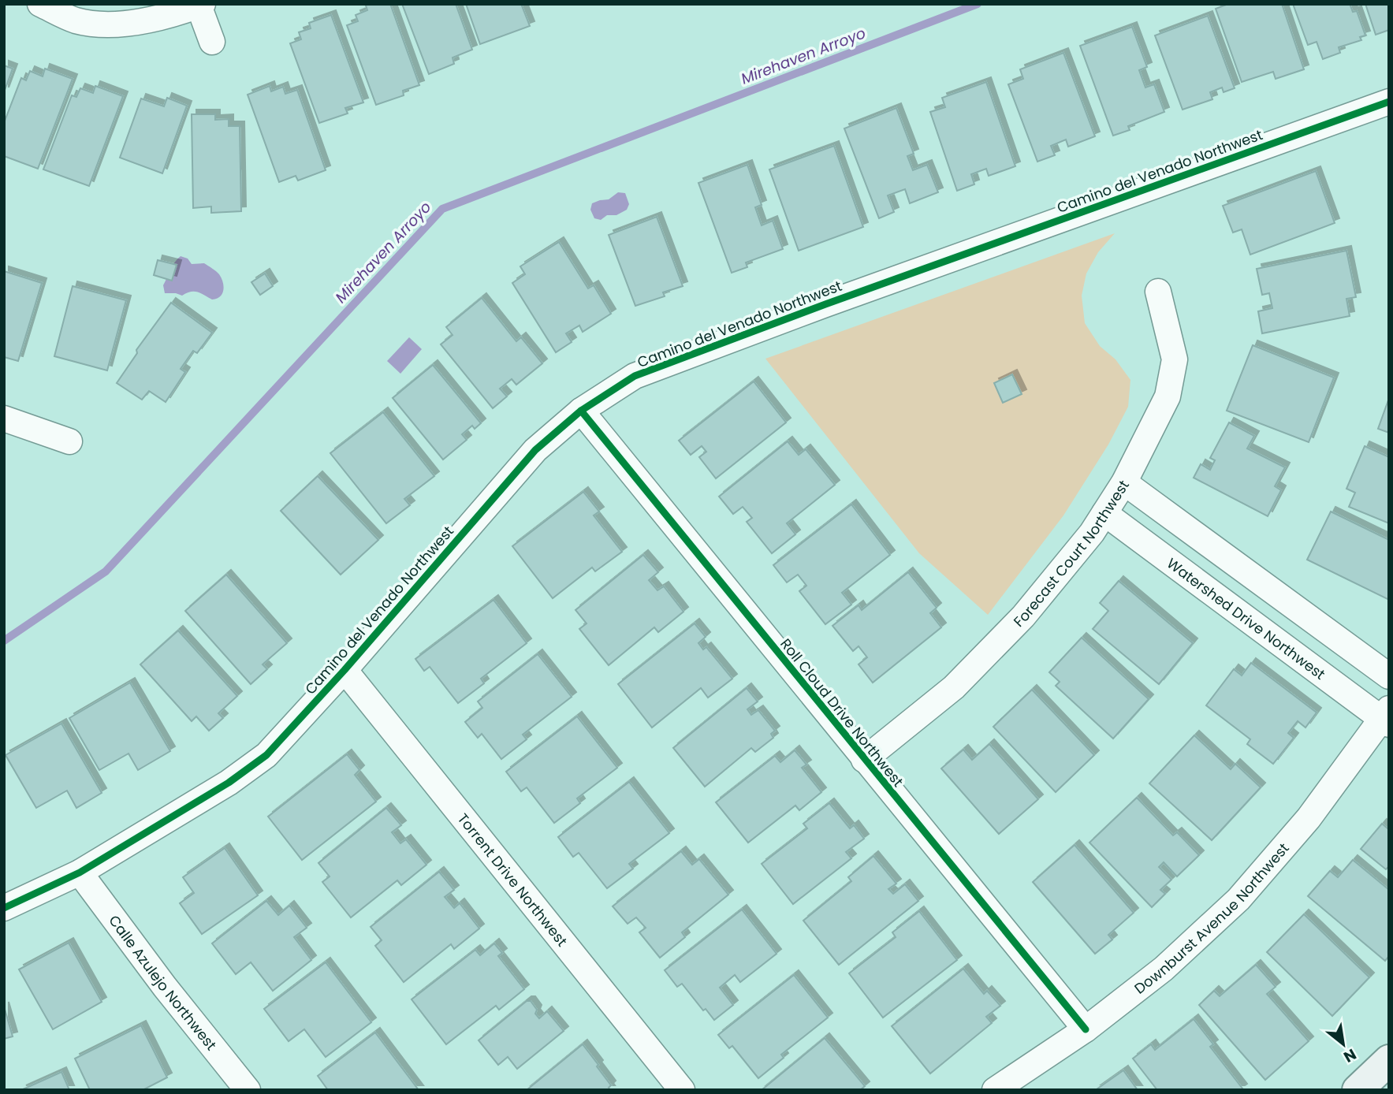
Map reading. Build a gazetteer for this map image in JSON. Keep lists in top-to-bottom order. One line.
{"streets":{"street":["Camino del Venado Northwest","Forecast Court Northwest","Watershed Drive Northwest","Roll Cloud Drive Northwest","Torrent Drive Northwest","Downburst Avenue Northwest","Calle Azulejo Northwest"]},"crossings":[["Camino del Venado Northwest","Roll Cloud Drive Northwest"],["Camino del Venado Northwest","Torrent Drive Northwest"],["Camino del Venado Northwest","Calle Azulejo Northwest"],["Forecast Court Northwest","Watershed Drive Northwest"],["Forecast Court Northwest","Roll Cloud Drive Northwest"],["Watershed Drive Northwest","Downburst Avenue Northwest"],["Roll Cloud Drive Northwest","Downburst Avenue Northwest"]],"water":["Mirehaven Arroyo"],"north":"bottom right"}
